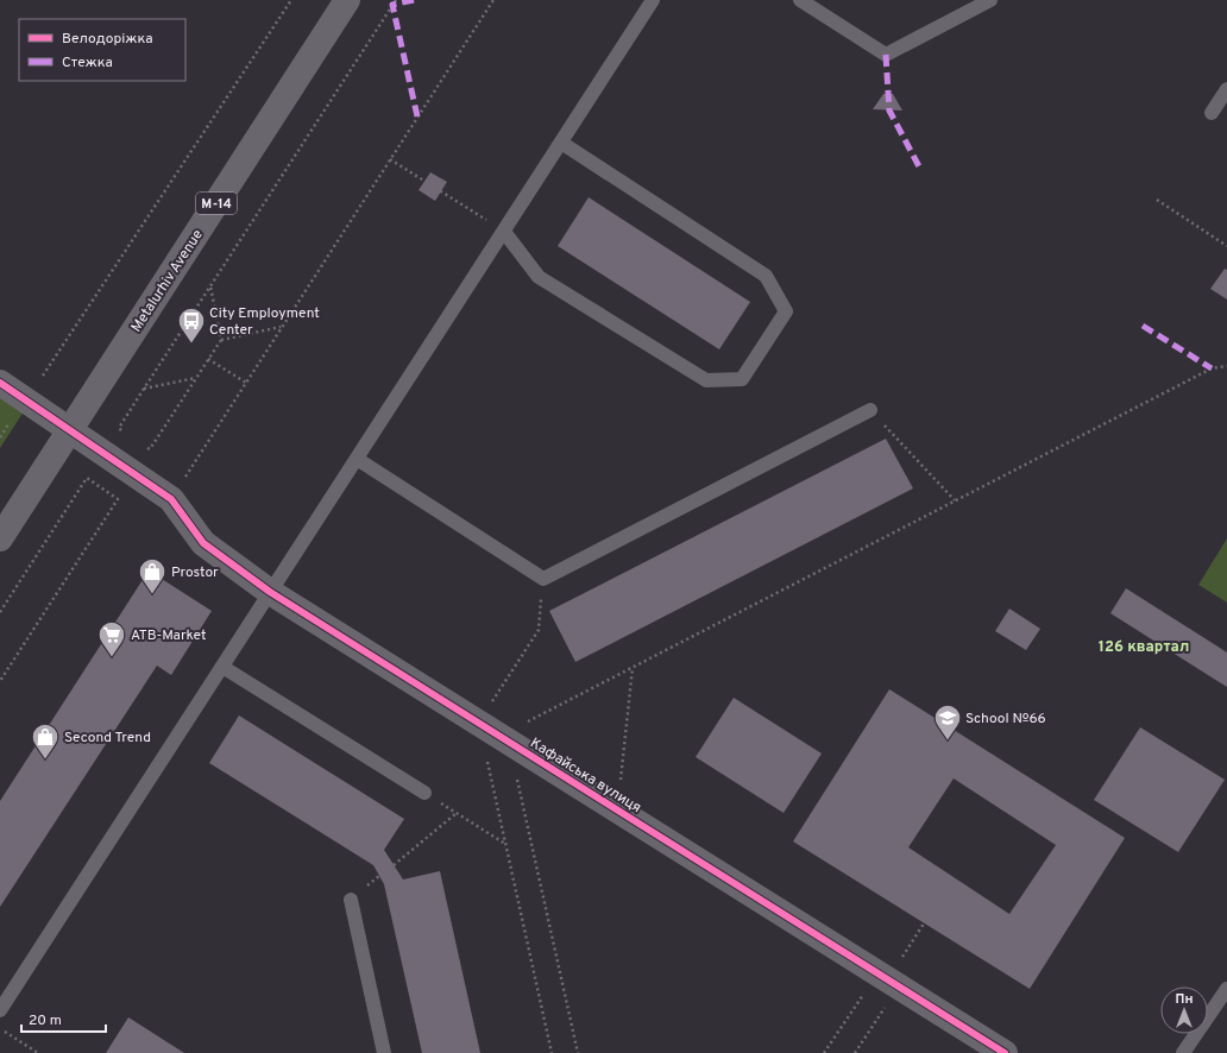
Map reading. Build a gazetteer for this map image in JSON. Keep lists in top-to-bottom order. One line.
{"streets":{"main road":["М-14","Metalurhiv Avenue","Кафайська вулиця"]},"crossings":[["Metalurhiv Avenue","Кафайська вулиця"]],"districts":["126 квартал"],"places":{"bus stop":["City Employment Center"],"shop":["Prostor","Second Trend"],"supermarket":["ATB-Market"],"school or university":["School №66"]},"legend":["Велодоріжка","Стежка"],"scale_bar":"20 m","north":"top"}
